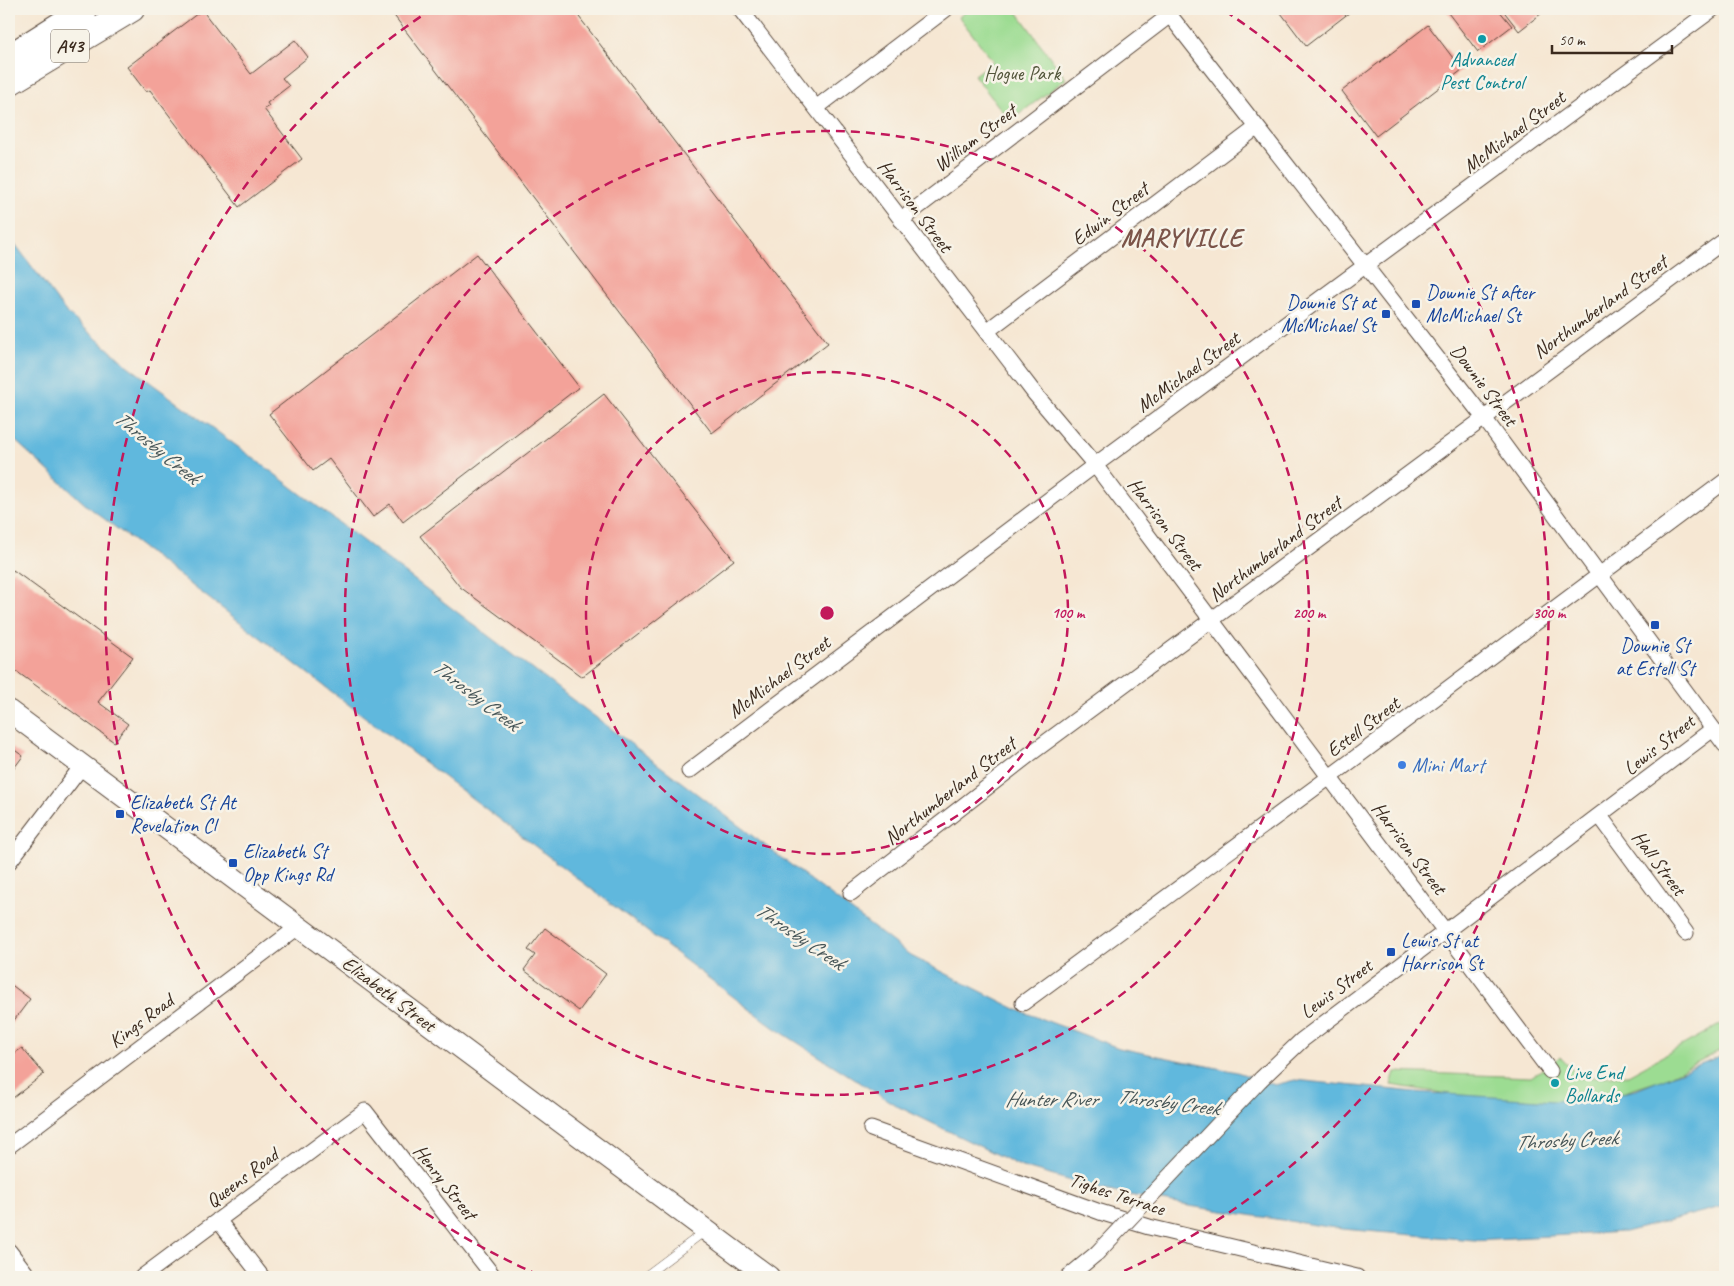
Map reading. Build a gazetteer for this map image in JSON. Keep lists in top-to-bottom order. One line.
{"streets":{"highway":["A43"],"main road":["Elizabeth Street"],"street":["McMichael Street","William Street","Harrison Street","Edwin Street","Northumberland Street","Downie Street","Estell Street","Lewis Street","Hall Street","Kings Road","Queens Road","Henry Street","Tighes Terrace"]},"crossings":[["McMichael Street","Harrison Street"],["McMichael Street","Downie Street"],["William Street","Harrison Street"],["William Street","Downie Street"],["Harrison Street","Edwin Street"],["Harrison Street","Northumberland Street"],["Harrison Street","Estell Street"],["Harrison Street","Lewis Street"],["Edwin Street","Downie Street"],["Northumberland Street","Downie Street"],["Downie Street","Estell Street"],["Downie Street","Lewis Street"],["Lewis Street","Hall Street"],["Elizabeth Street","Kings Road"],["Queens Road","Henry Street"]],"districts":["MARYVILLE"],"water":["Throsby Creek","Hunter River"],"parks":["Hogue Park"],"places":{"other":["Advanced Pest Control","Mini Mart","Live End Bollards"],"transit":["Downie St after McMichael St","Downie St at McMichael St","Downie St at Estell St","Elizabeth St At Revelation Cl","Elizabeth St Opp Kings Rd","Lewis St at Harrison St"]},"scale_bar":"50 m","rings":["100 m","200 m","300 m"]}
